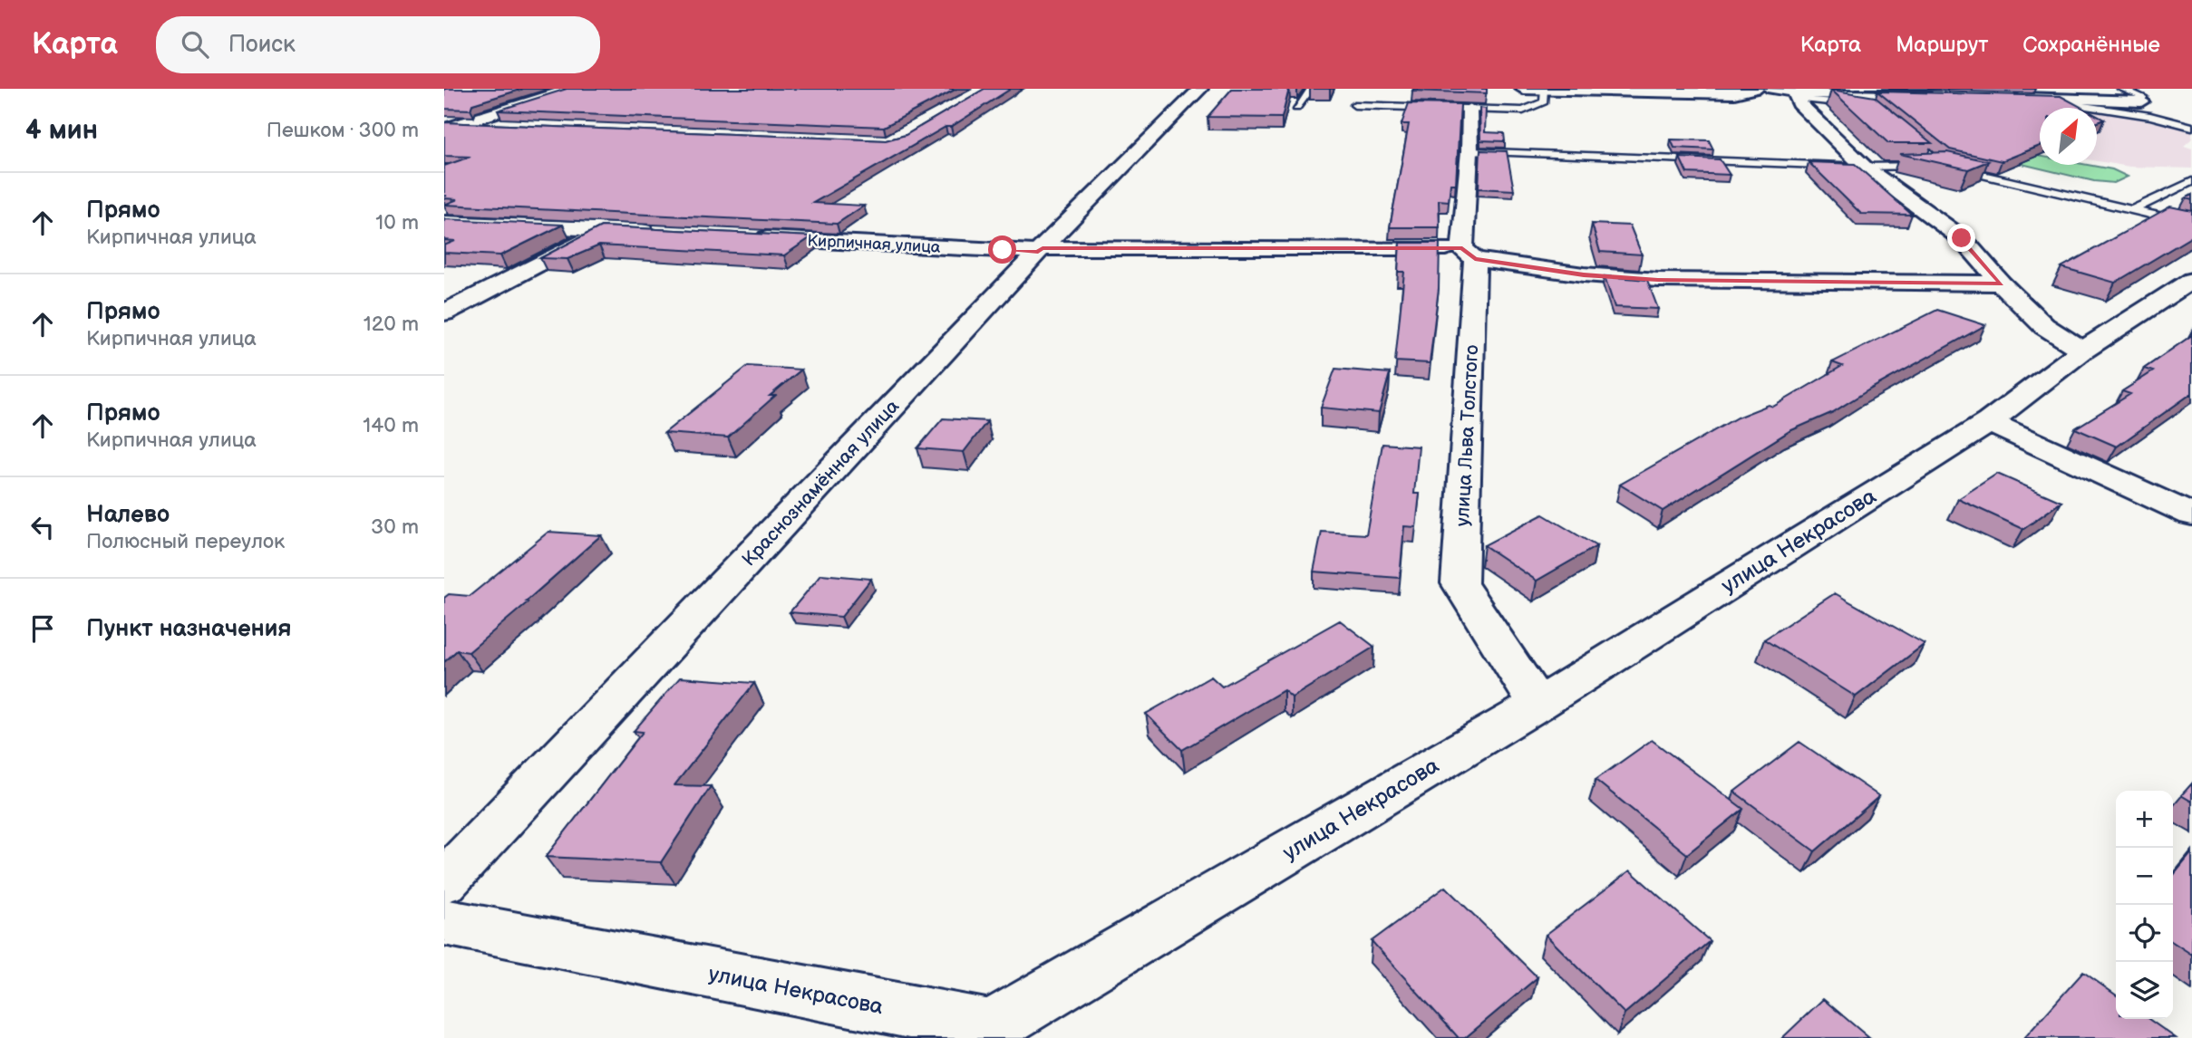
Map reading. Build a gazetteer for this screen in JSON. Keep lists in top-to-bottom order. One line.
{"streets":{"street":["Кирпичная улица","улица Льва Толстого","Краснознамённая улица","улица Некрасова"]},"crossings":[["Кирпичная улица","улица Льва Толстого"],["Кирпичная улица","Краснознамённая улица"],["улица Льва Толстого","улица Некрасова"]],"north":"top right","page":{"header":"Карта","search":"Поиск","nav":["Карта","Маршрут","Сохранённые"],"heading":["4 мин","Пешком · 300 m"],"list":[["Прямо","Кирпичная улица","10 m"],["Прямо","Кирпичная улица","120 m"],["Прямо","Кирпичная улица","140 m"],["Налево","Полюсный переулок","30 m"],"Пункт назначения"],"map_buttons":["+","−"]}}
